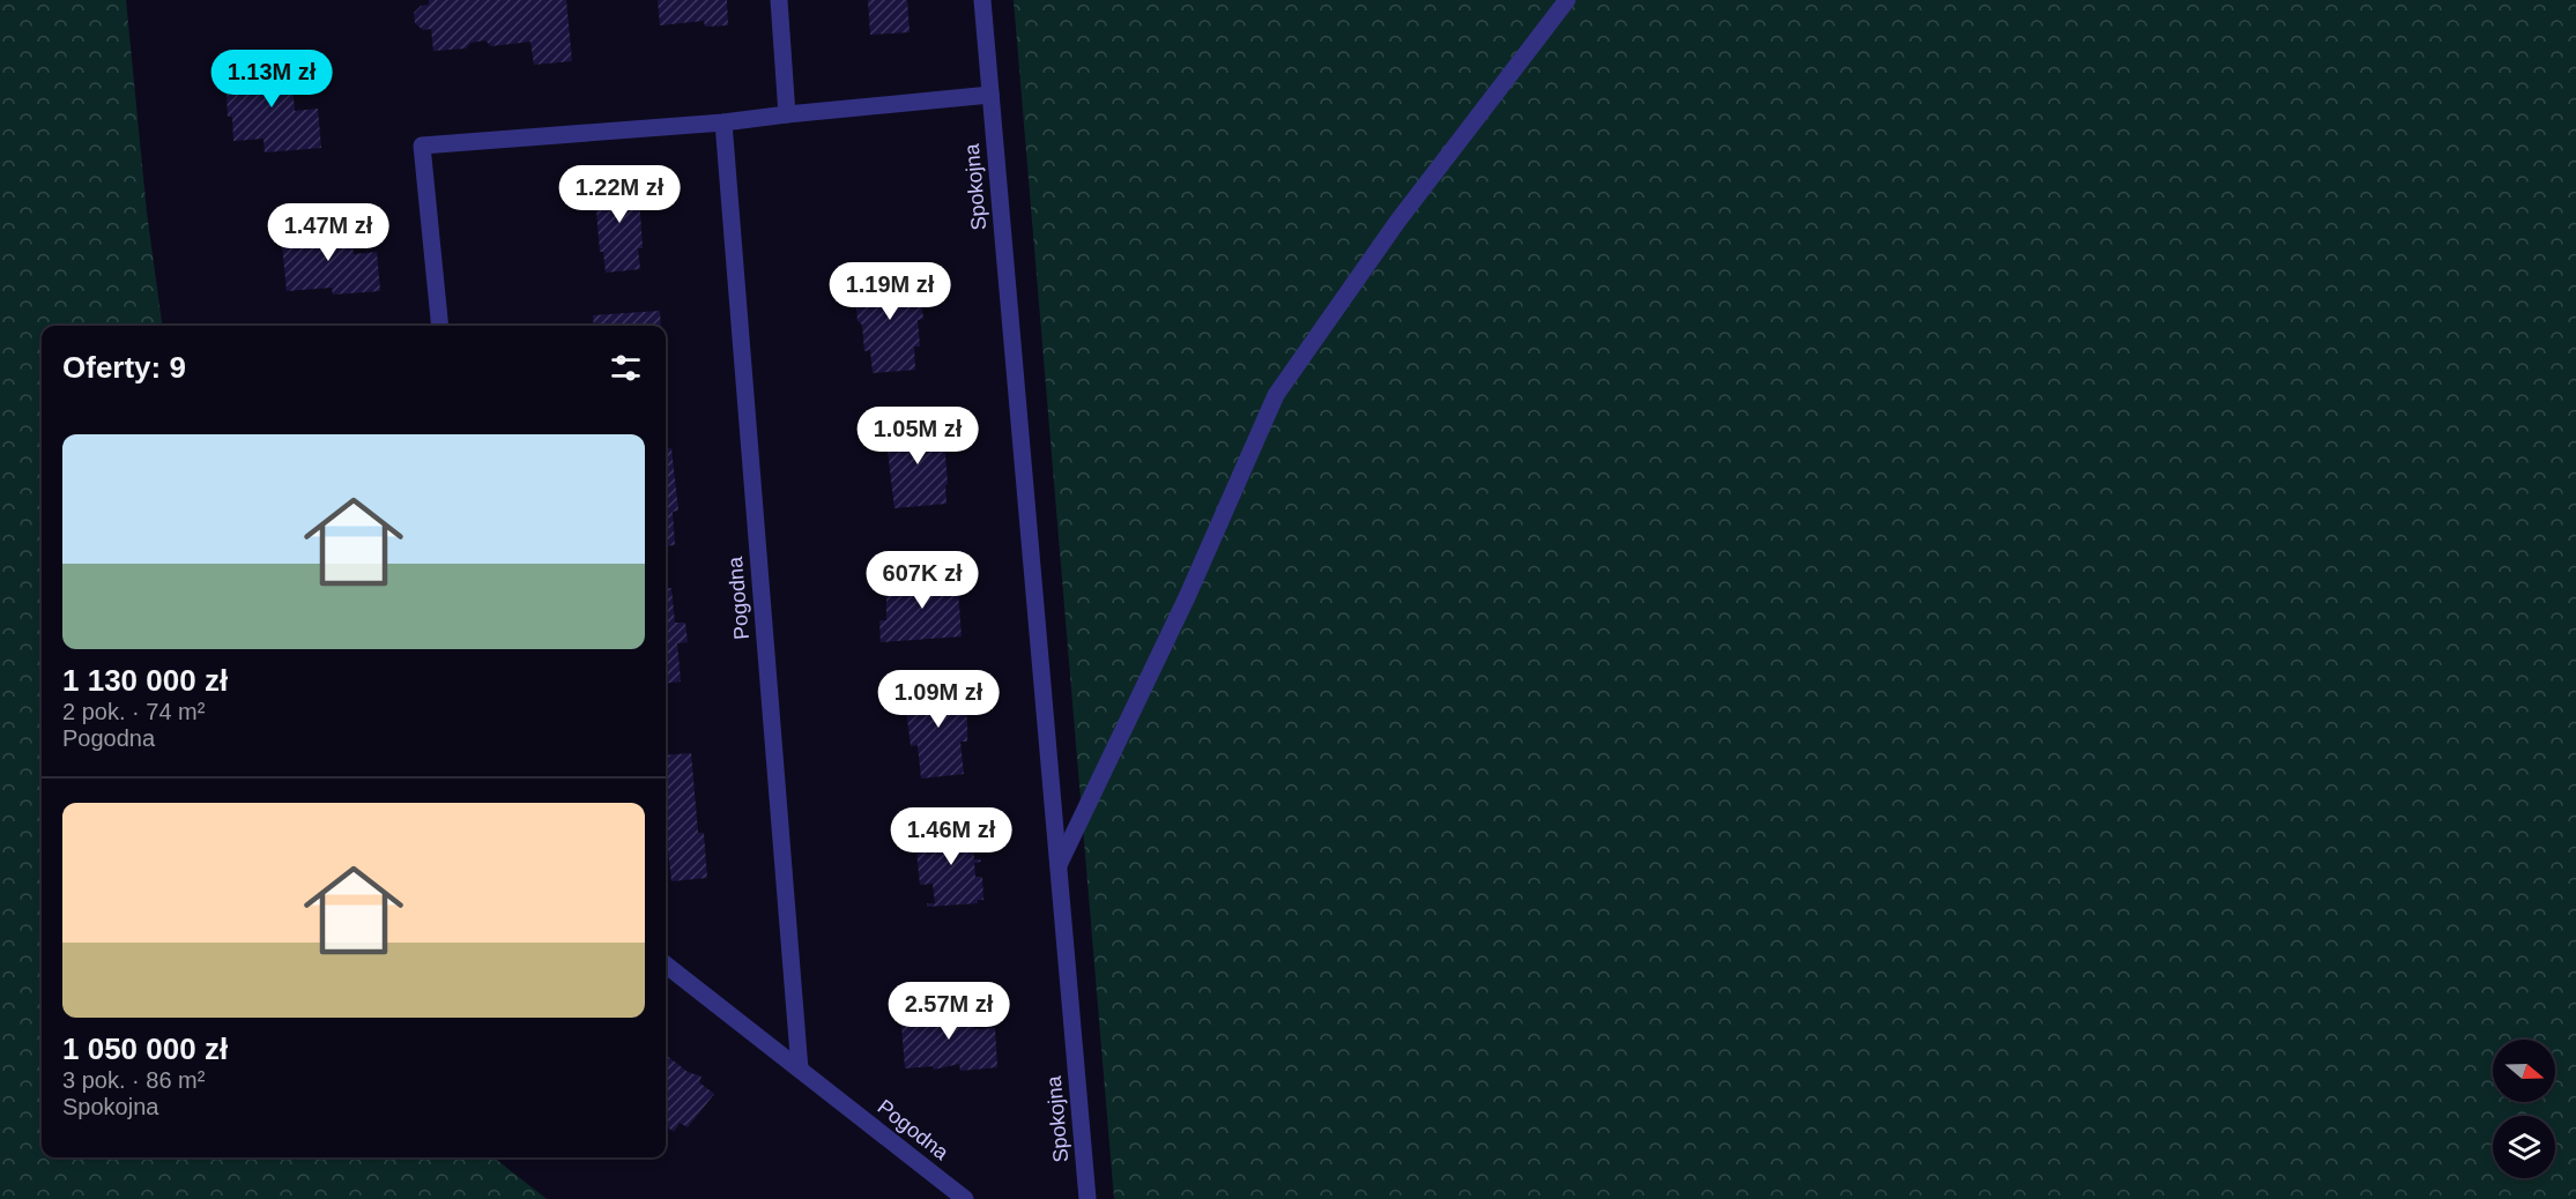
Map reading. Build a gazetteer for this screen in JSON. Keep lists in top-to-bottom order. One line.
{"streets":{"street":["Spokojna","Pogodna"]},"north":"right","page":{"price":["1.13M zł","1.22M zł","1.47M zł","1.19M zł","1.05M zł","607K zł","1.09M zł","1.46M zł","2.57M zł"],"heading":"Oferty: 9","list":[{"name":"1 130 000 zł","note":"2 pok. · 74 m² · Pogodna"},{"name":"1 050 000 zł","note":"3 pok. · 86 m² · Spokojna"}]}}
